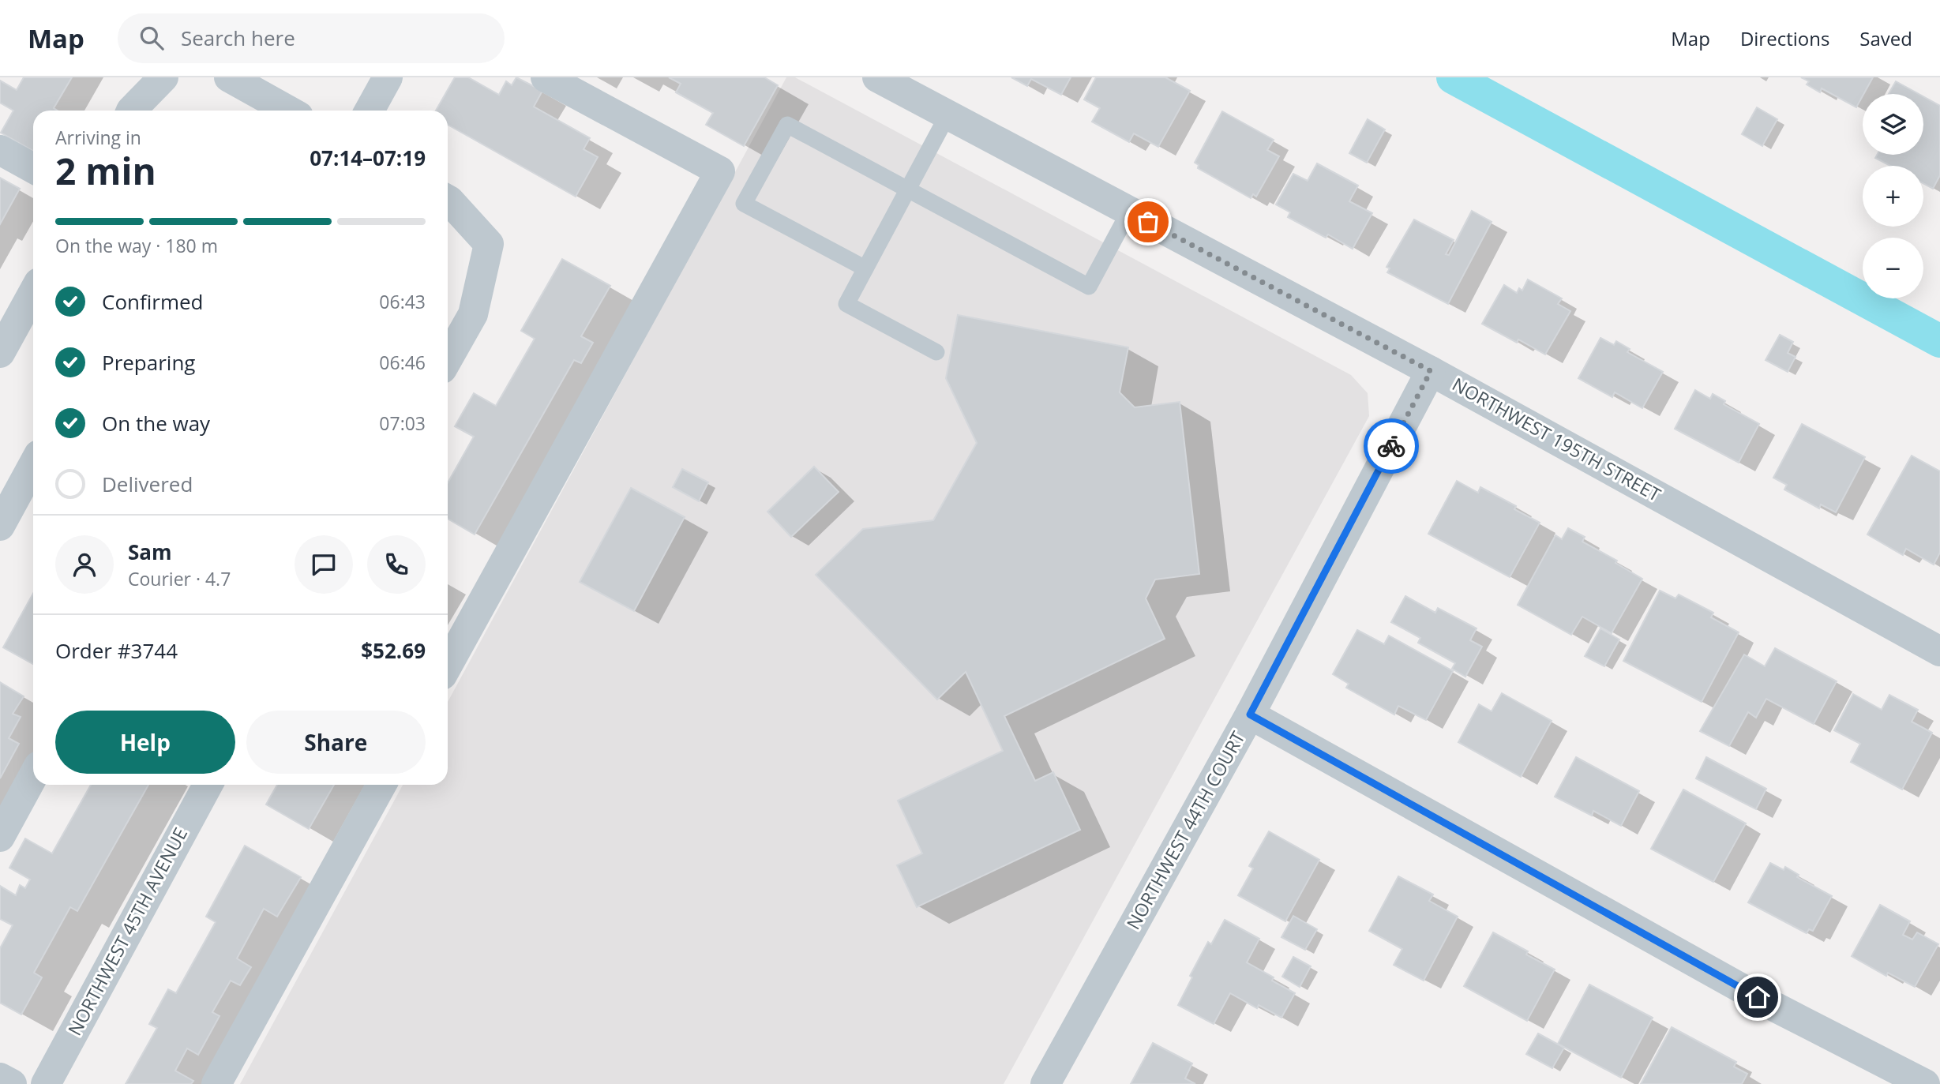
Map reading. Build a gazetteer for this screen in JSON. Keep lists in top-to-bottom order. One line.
{"streets":{"street":["NORTHWEST 195TH STREET","NORTHWEST 44TH COURT","NORTHWEST 45TH AVENUE"]},"crossings":[["NORTHWEST 195TH STREET","NORTHWEST 44TH COURT"]],"page":{"header":"Map","search":"Search here","nav":["Map","Directions","Saved"],"map_buttons":["+","−"],"heading":["2 min","Arriving in","07:14–07:19"],"panel":["Sam","Courier · 4.7","Order #3744","$52.69"],"bar":"On the way · 180 m","list":[["Confirmed","06:43"],["Preparing","06:46"],["On the way","07:03"],"Delivered"],"buttons":["Help","Share"]}}
